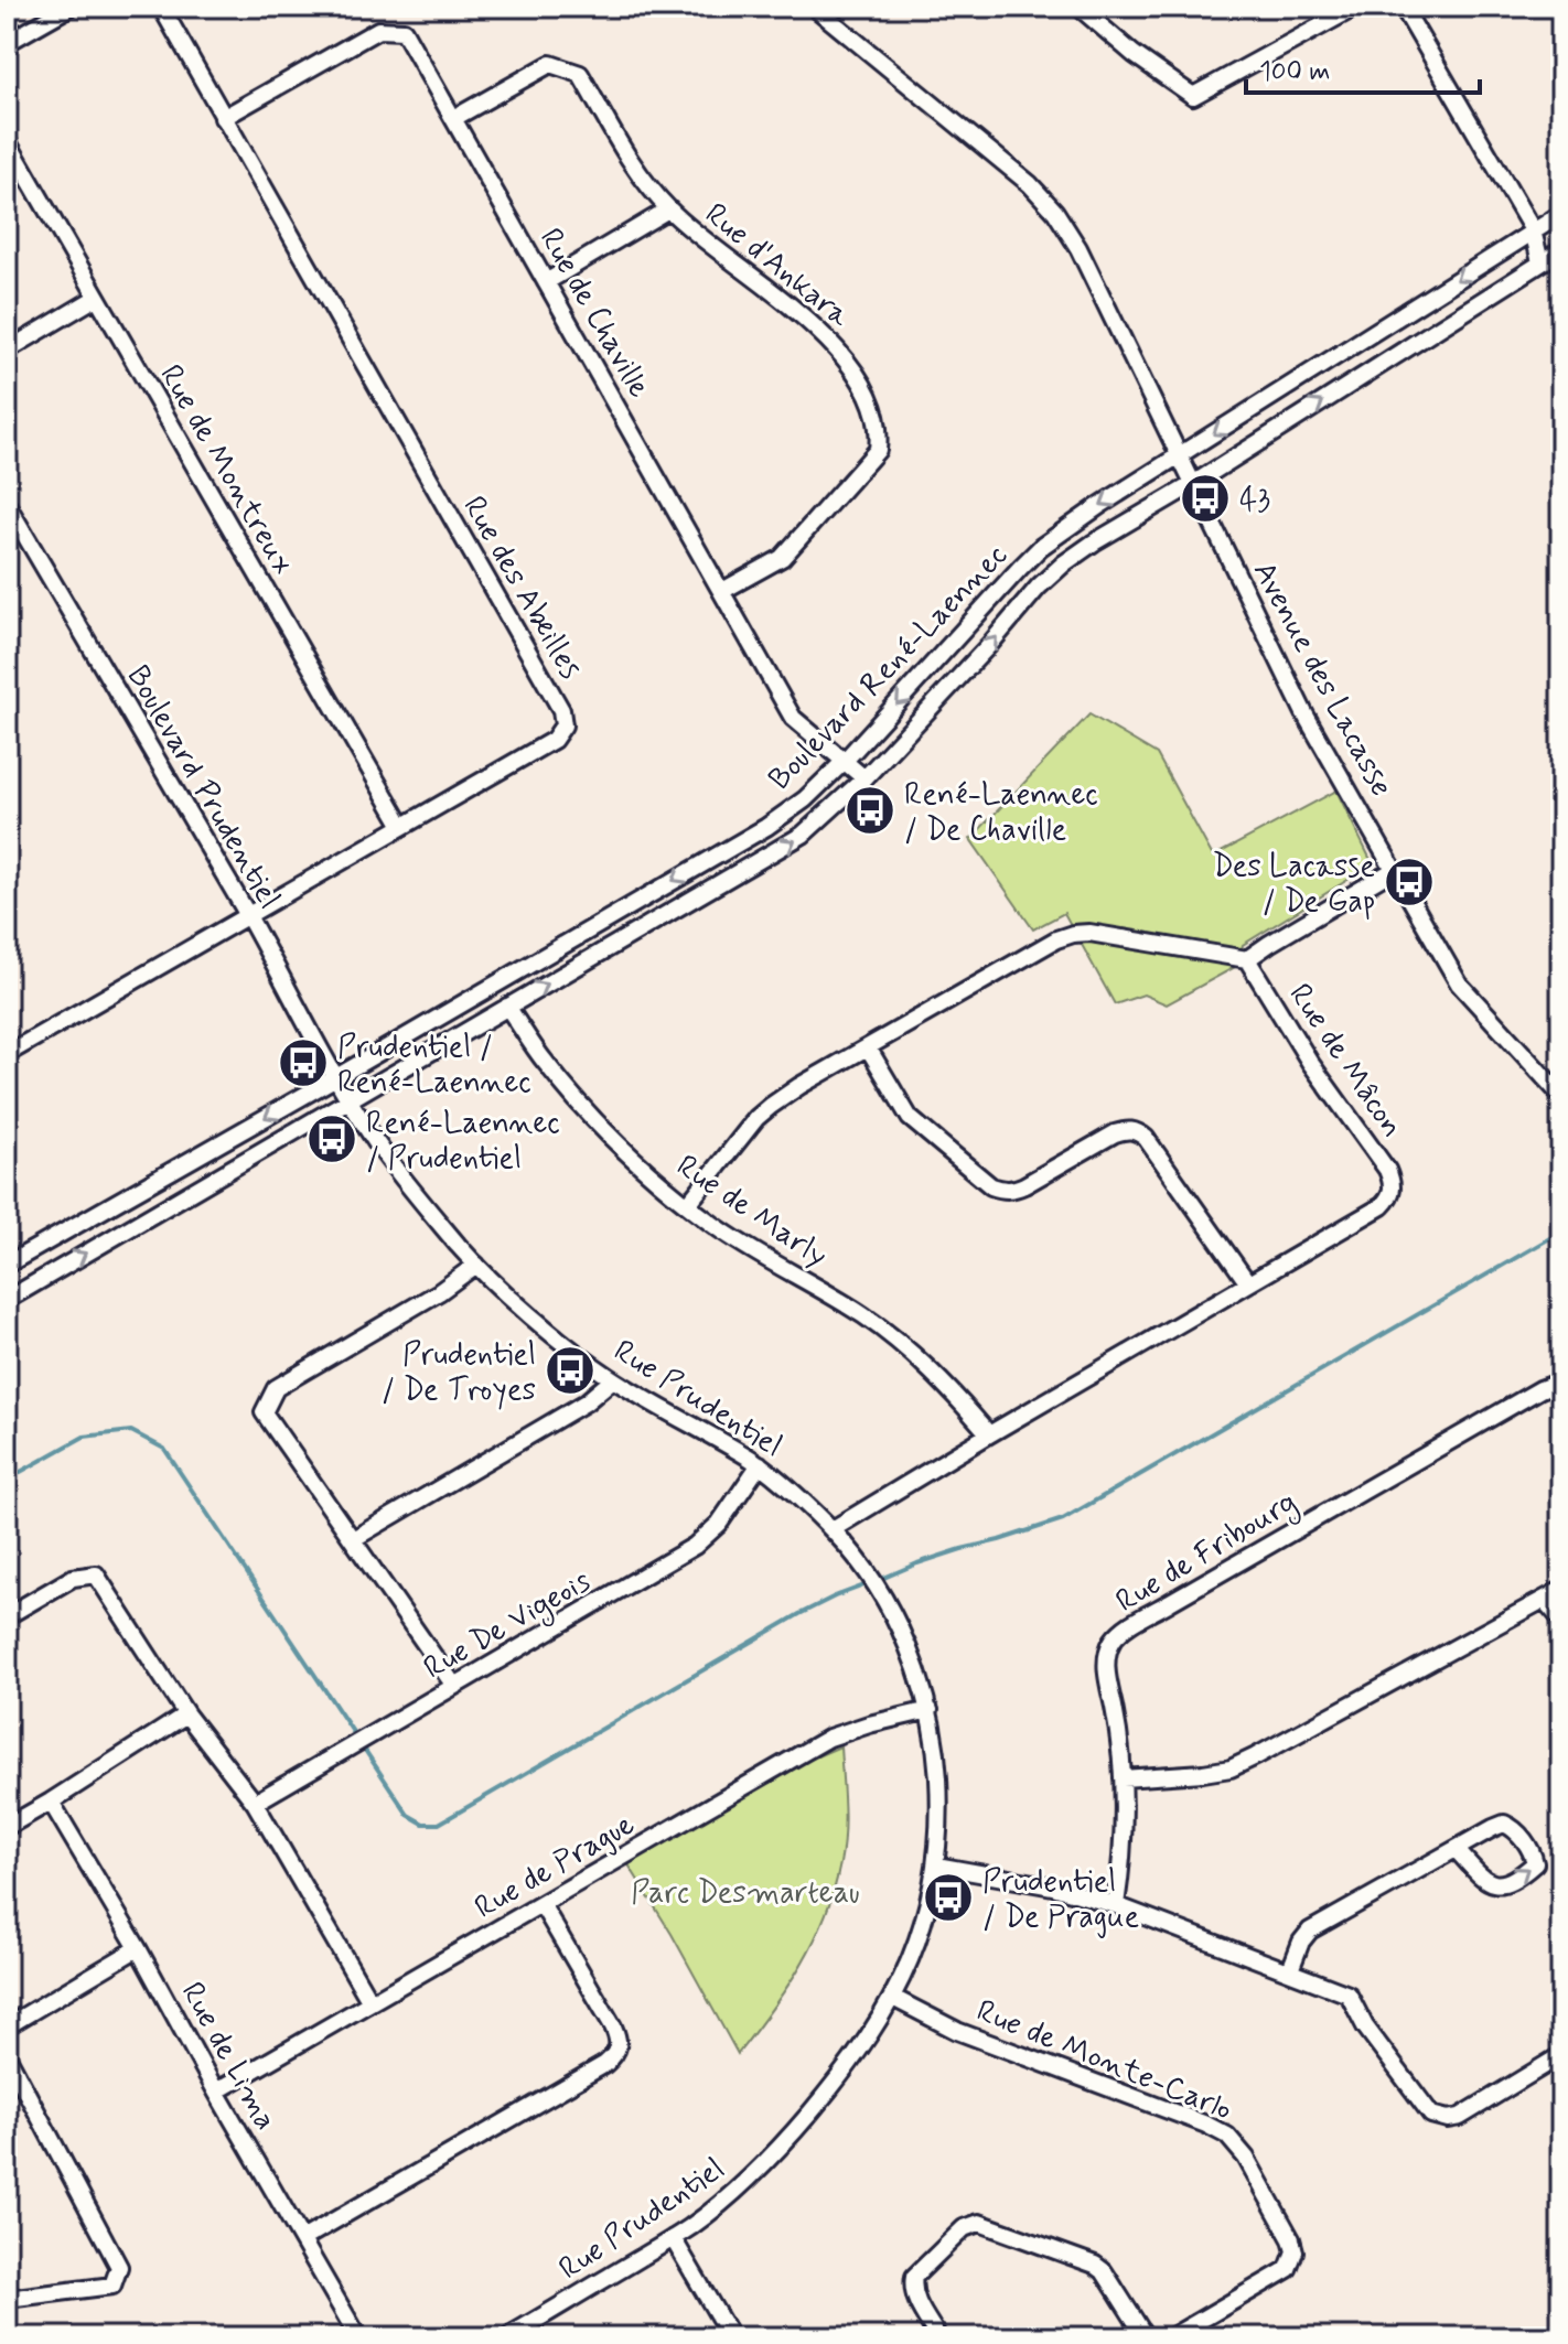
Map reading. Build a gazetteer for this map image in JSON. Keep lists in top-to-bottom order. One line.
{"streets":{"street":["Rue d'Ankara","Rue de Chaville","Rue de Montreux","Rue des Abeilles","Boulevard René-Laennec","Avenue des Lacasse","Boulevard Prudentiel","Rue de Mâcon","Rue de Marly","Rue Prudentiel","Rue de Fribourg","Rue De Vigeois","Rue de Prague","Rue de Lima","Rue de Monte-Carlo"]},"crossings":[["Rue d'Ankara","Rue de Chaville"],["Rue de Chaville","Rue des Abeilles"],["Rue de Chaville","Boulevard René-Laennec"],["Rue de Montreux","Rue des Abeilles"],["Rue des Abeilles","Boulevard Prudentiel"],["Boulevard René-Laennec","Avenue des Lacasse"],["Boulevard René-Laennec","Boulevard Prudentiel"],["Boulevard René-Laennec","Rue de Marly"],["Boulevard René-Laennec","Rue Prudentiel"],["Boulevard Prudentiel","Rue Prudentiel"],["Rue de Mâcon","Rue de Marly"],["Rue de Mâcon","Rue Prudentiel"],["Rue Prudentiel","Rue De Vigeois"],["Rue Prudentiel","Rue de Prague"],["Rue Prudentiel","Rue de Monte-Carlo"],["Rue de Prague","Rue de Lima"]],"parks":["Parc Desmarteau"],"places":{"bus stop":["43","René-Laennec / De Chaville","Des Lacasse / De Gap","Prudentiel / René-Laennec","René-Laennec / Prudentiel","Prudentiel / De Troyes","Prudentiel / De Prague"]},"scale_bar":"100 m"}
